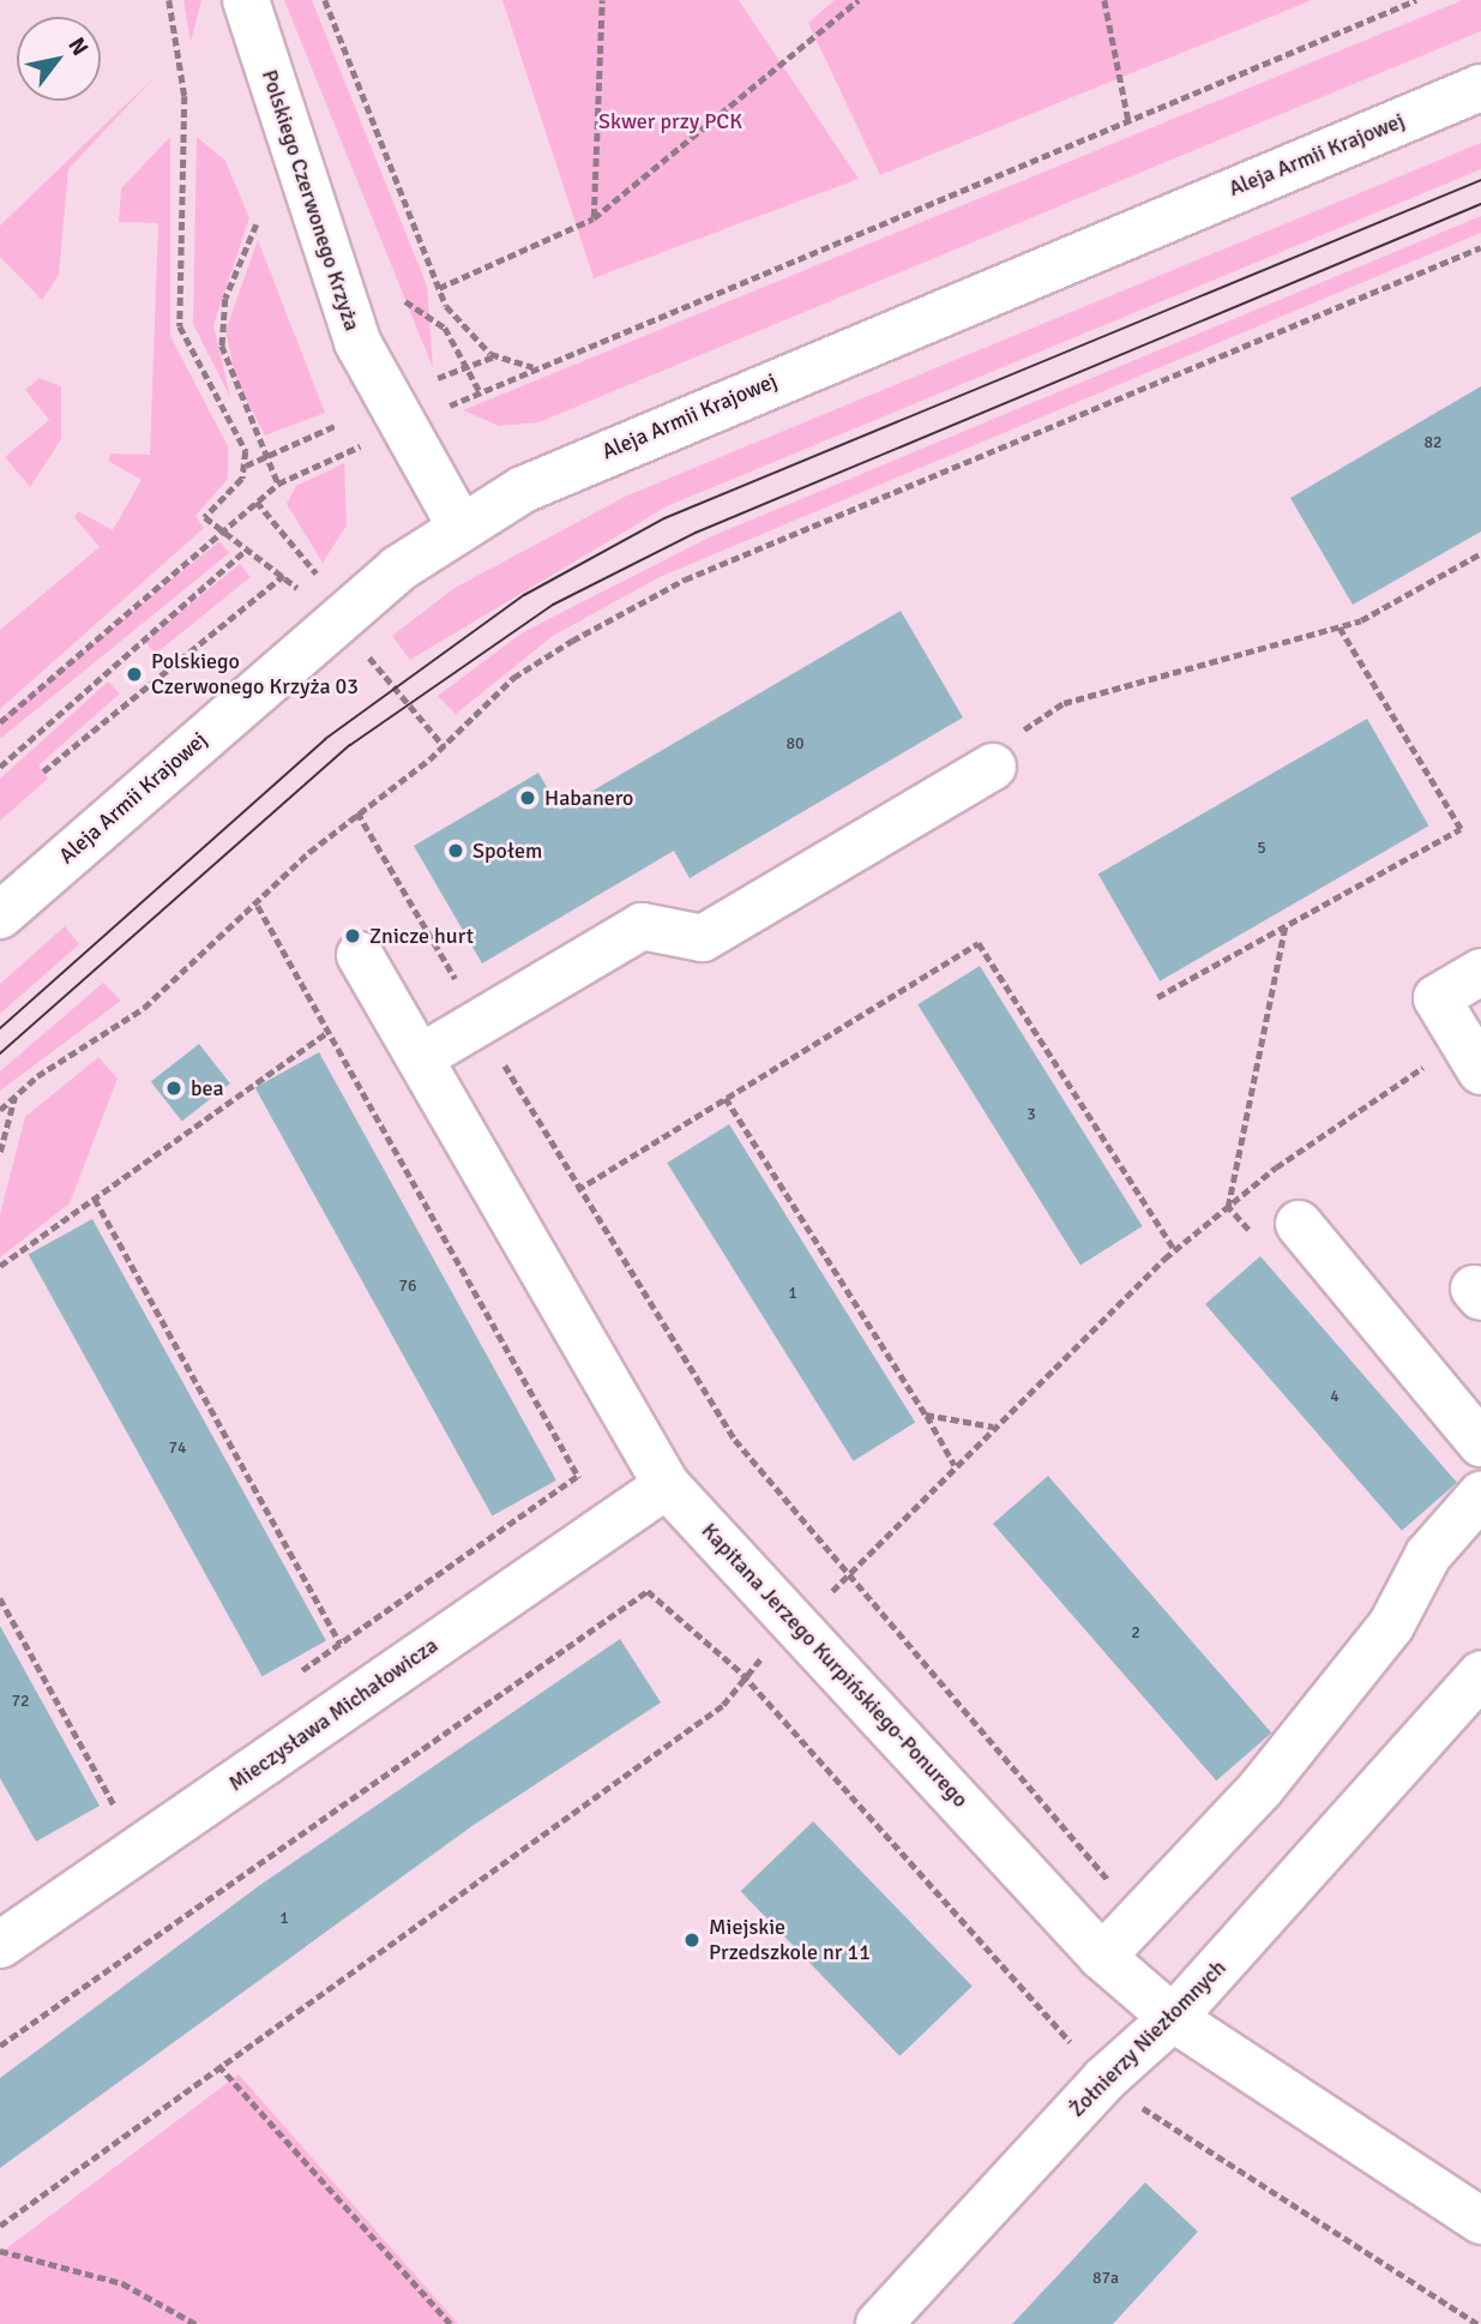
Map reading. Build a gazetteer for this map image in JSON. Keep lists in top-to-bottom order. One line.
{"streets":{"street":["Aleja Armii Krajowej","Polskiego Czerwonego Krzyża","Kapitana Jerzego Kurpińskiego-Ponurego","Mieczysława Michałowicza","Żołnierzy Niezłomnych"]},"crossings":[["Aleja Armii Krajowej","Polskiego Czerwonego Krzyża"],["Kapitana Jerzego Kurpińskiego-Ponurego","Mieczysława Michałowicza"],["Kapitana Jerzego Kurpińskiego-Ponurego","Żołnierzy Niezłomnych"]],"parks":["Skwer przy PCK"],"places":["Polskiego Czerwonego Krzyża 03","Habanero","Społem","Znicze hurt","bea","Miejskie Przedszkole nr 11"],"house_numbers":["82","80","5","3","76","1","4","74","2","72","1","87a"],"north":"top right"}
